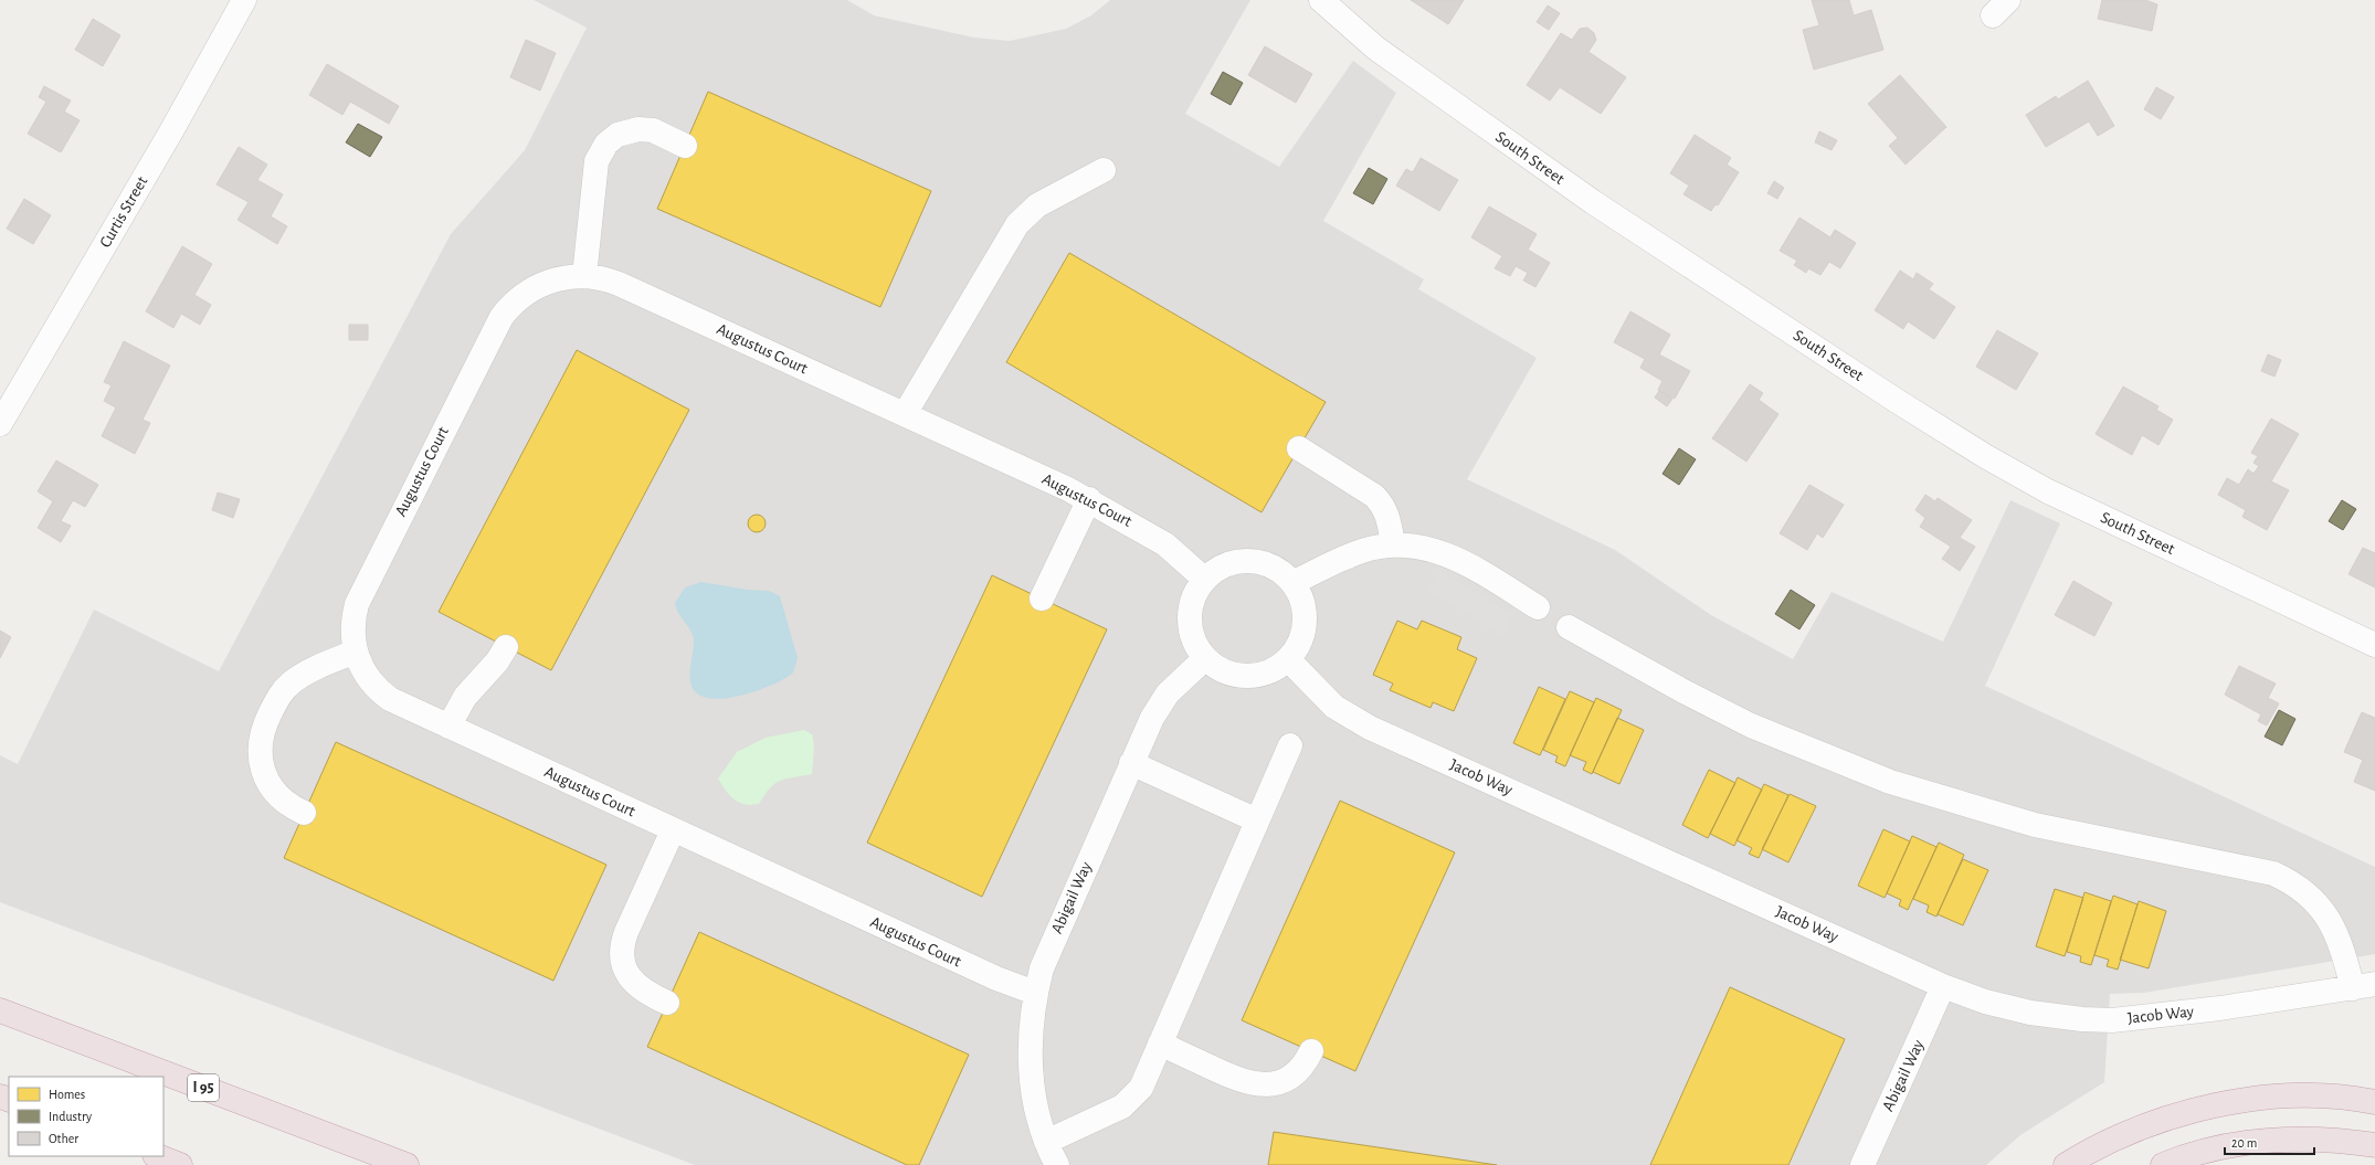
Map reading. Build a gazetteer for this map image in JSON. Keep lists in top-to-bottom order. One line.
{"streets":{"highway":["I 95"],"street":["South Street","Curtis Street","Augustus Court","Jacob Way","Abigail Way"]},"crossings":[["Augustus Court","Jacob Way"],["Augustus Court","Abigail Way"],["Jacob Way","Abigail Way"]],"legend":["Homes","Industry","Other"],"scale_bar":"20 m"}
